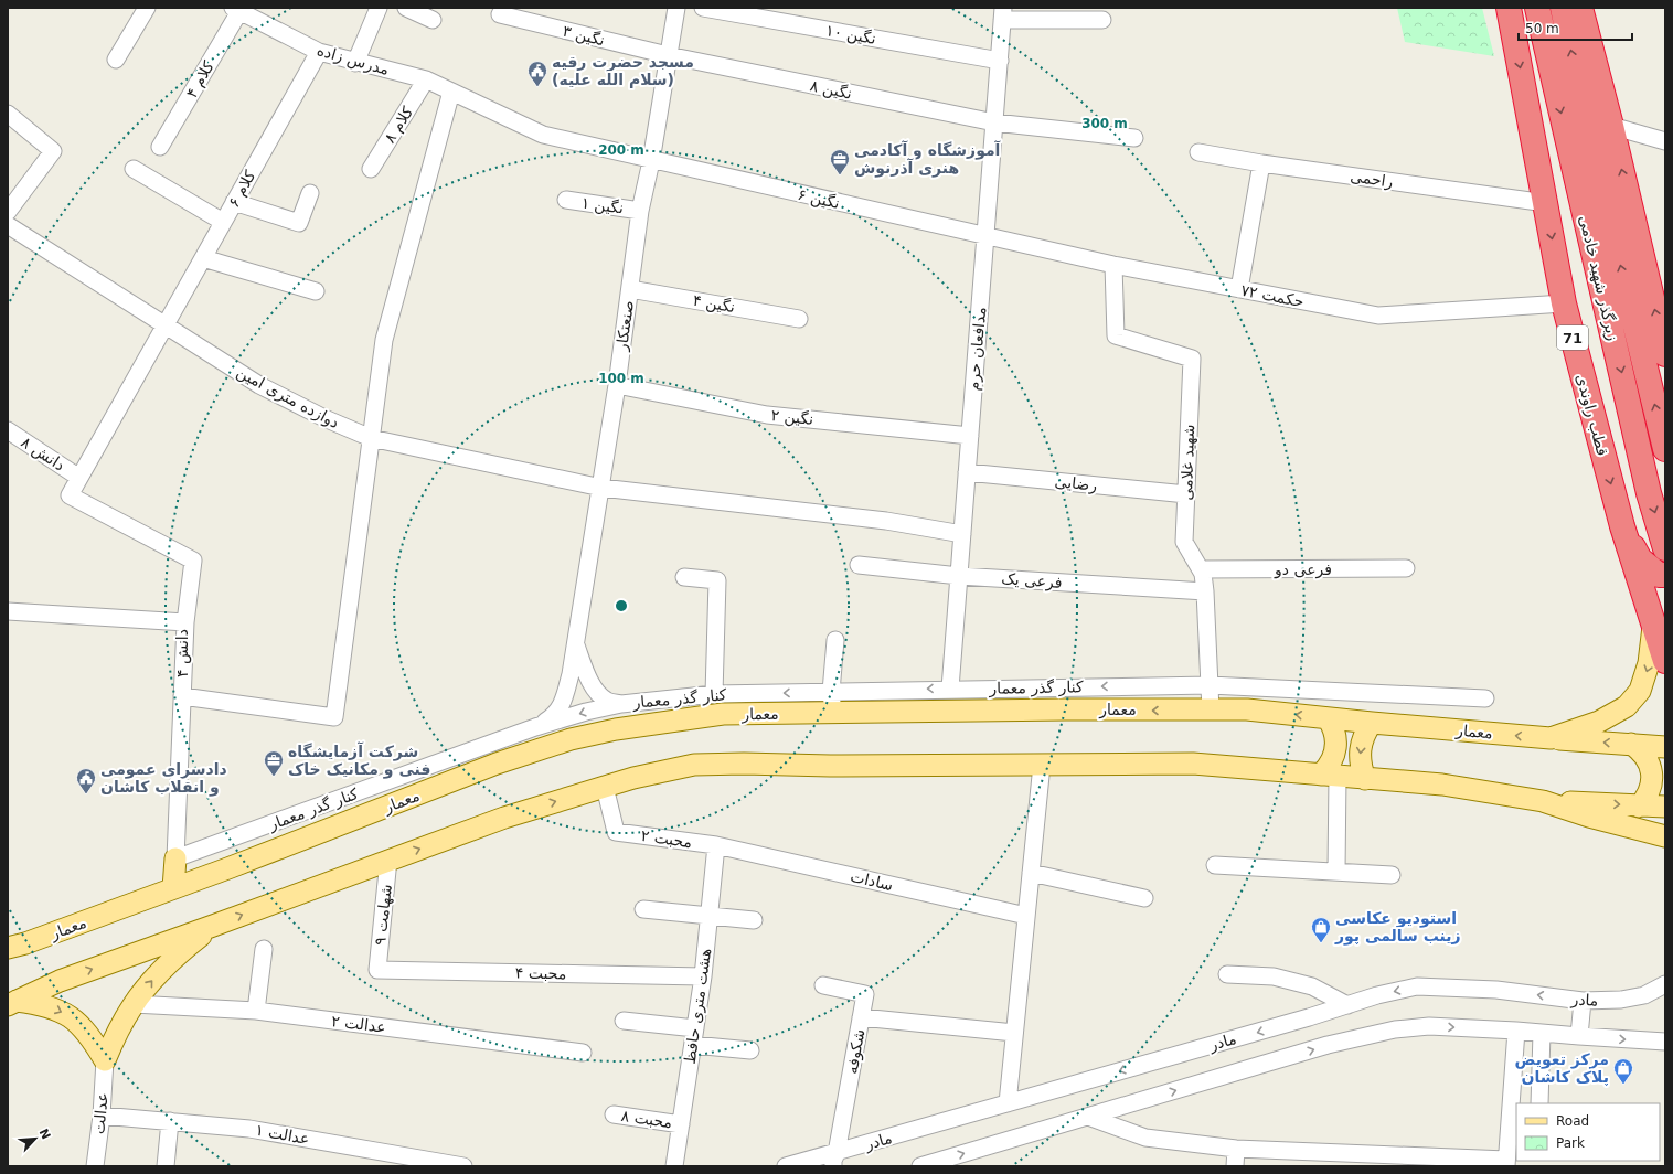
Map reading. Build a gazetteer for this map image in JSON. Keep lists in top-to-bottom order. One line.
{"streets":{"highway":["زیرگذر شهید خادمی","71","قطب راوندی"],"main road":["معمار"],"street":["نگین ۱۰","نگین ۳","مدرس زاده","کلام ۴","نگین ۸","کلام ۸","راحمی","کلام ۶","نگین ۶","نگین ۱","حکمت ۷۲","نگین ۴","صنعتکار","مدافعان حرم","دوازده متری امین","نگین ۲","دانش ۸","شهید غلامی","رضایی","فرعی دو","فرعی یک","دانش ۴","کنار گذر معمار","محبت ۲","سادات","شهامت ۹","محبت ۴","مادر","هشت متری حافظ","عدالت ۲","شکوفه","عدالت","محبت ۸","عدالت ۱"]},"crossings":[["نگین ۱۰","مدافعان حرم"],["نگین ۳","نگین ۸"],["نگین ۳","صنعتکار"],["مدرس زاده","کلام ۴"],["مدرس زاده","کلام ۸"],["مدرس زاده","کلام ۶"],["مدرس زاده","نگین ۶"],["نگین ۸","صنعتکار"],["نگین ۸","مدافعان حرم"],["راحمی","قطب راوندی"],["کلام ۶","دوازده متری امین"],["کلام ۶","دانش ۸"],["کلام ۶","دانش ۴"],["نگین ۶","حکمت ۷۲"],["نگین ۶","صنعتکار"],["نگین ۶","مدافعان حرم"],["نگین ۱","صنعتکار"],["حکمت ۷۲","مدافعان حرم"],["حکمت ۷۲","قطب راوندی"],["حکمت ۷۲","شهید غلامی"],["نگین ۴","صنعتکار"],["صنعتکار","دوازده متری امین"],["صنعتکار","نگین ۲"],["صنعتکار","کنار گذر معمار"],["مدافعان حرم","دوازده متری امین"],["مدافعان حرم","نگین ۲"],["مدافعان حرم","رضایی"],["مدافعان حرم","فرعی یک"],["مدافعان حرم","کنار گذر معمار"],["قطب راوندی","معمار"],["شهید غلامی","رضایی"],["شهید غلامی","فرعی دو"],["شهید غلامی","فرعی یک"],["شهید غلامی","کنار گذر معمار"],["شهید غلامی","معمار"],["دانش ۴","کنار گذر معمار"],["محبت ۲","سادات"],["محبت ۲","هشت متری حافظ"],["سادات","هشت متری حافظ"],["شهامت ۹","محبت ۴"],["محبت ۴","هشت متری حافظ"],["مادر","شکوفه"],["هشت متری حافظ","محبت ۸"],["عدالت","عدالت ۱"]],"one_way":["کنار گذر معمار"],"places":{"public building":["مسجد حضرت رقیه (سلام الله علیه)","دادسرای عمومی و انقلاب کاشان"],"office":["آموزشگاه و آکادمی هنری آذرنوش","شرکت آزمایشگاه فنی و مکانیک خاک"],"shop":["استودیو عکاسی زینب سالمی پور","مرکز تعویض پلاک کاشان"]},"legend":["Road","Park"],"scale_bar":"50 m","north":"top right","rings":["300 m","200 m","100 m"]}
